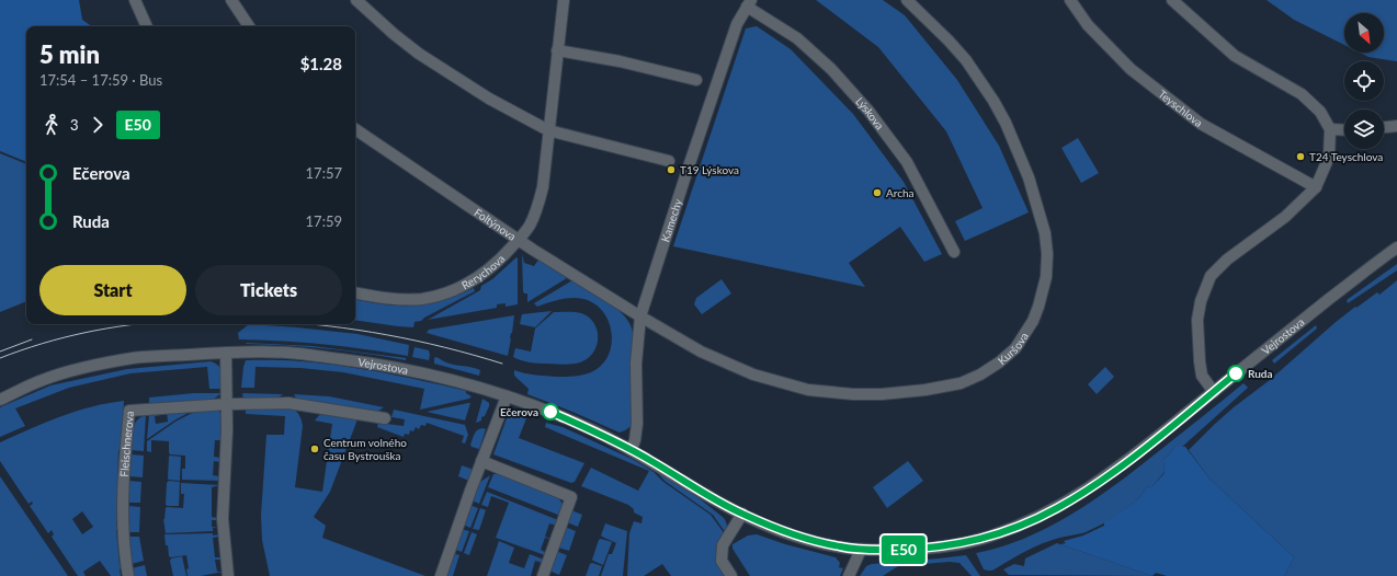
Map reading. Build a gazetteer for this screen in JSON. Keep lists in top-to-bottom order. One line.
{"streets":{"street":["Teyschlova","Lýskova","Kamechy","Foltýnova","Rerychova","Vejrostova","Kuršova","Fleischnerova"]},"crossings":[["Lýskova","Kamechy"],["Kamechy","Foltýnova"],["Kamechy","Vejrostova"],["Kamechy","Kuršova"],["Foltýnova","Rerychova"],["Foltýnova","Kuršova"]],"places":["T24 Teyschlova","T19 Lýskova","Archa","Ruda","Ečerova","Centrum volného času Bystrouška"],"lines":["bus line E50"],"north":"bottom right","page":{"on_map":"E50","heading":["5 min","17:54 – 17:59 · Bus","$1.28"],"legs":["3","E50"],"list":[{"name":"Ečerova","value":"17:57"},{"name":"Ruda","value":"17:59"}],"buttons":["Start","Tickets"]}}
